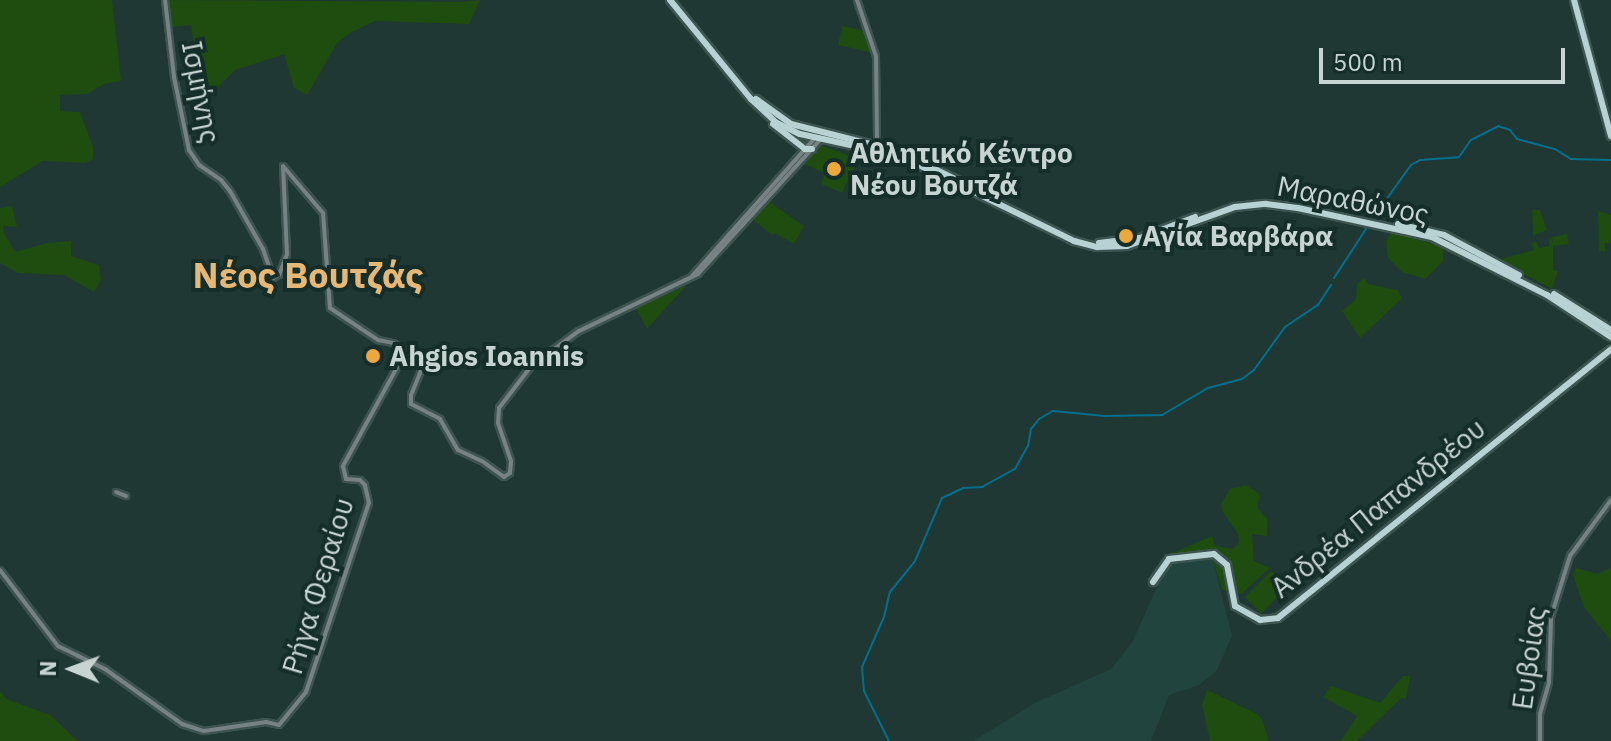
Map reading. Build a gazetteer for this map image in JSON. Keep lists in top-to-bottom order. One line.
{"streets":{"main road":["Μαραθώνος","Ανδρέα Παπανδρέου"],"street":["Ισμήνης","Ρήγα Φεραίου","Ευβοίας"]},"crossings":[["Ισμήνης","Ρήγα Φεραίου"]],"districts":["Νέος Βουτζάς"],"places":["Αθλητικό Κέντρο Νέου Βουτζά","Αγία Βαρβάρα","Ahgios Ioannis"],"scale_bar":"500 m","north":"left"}
